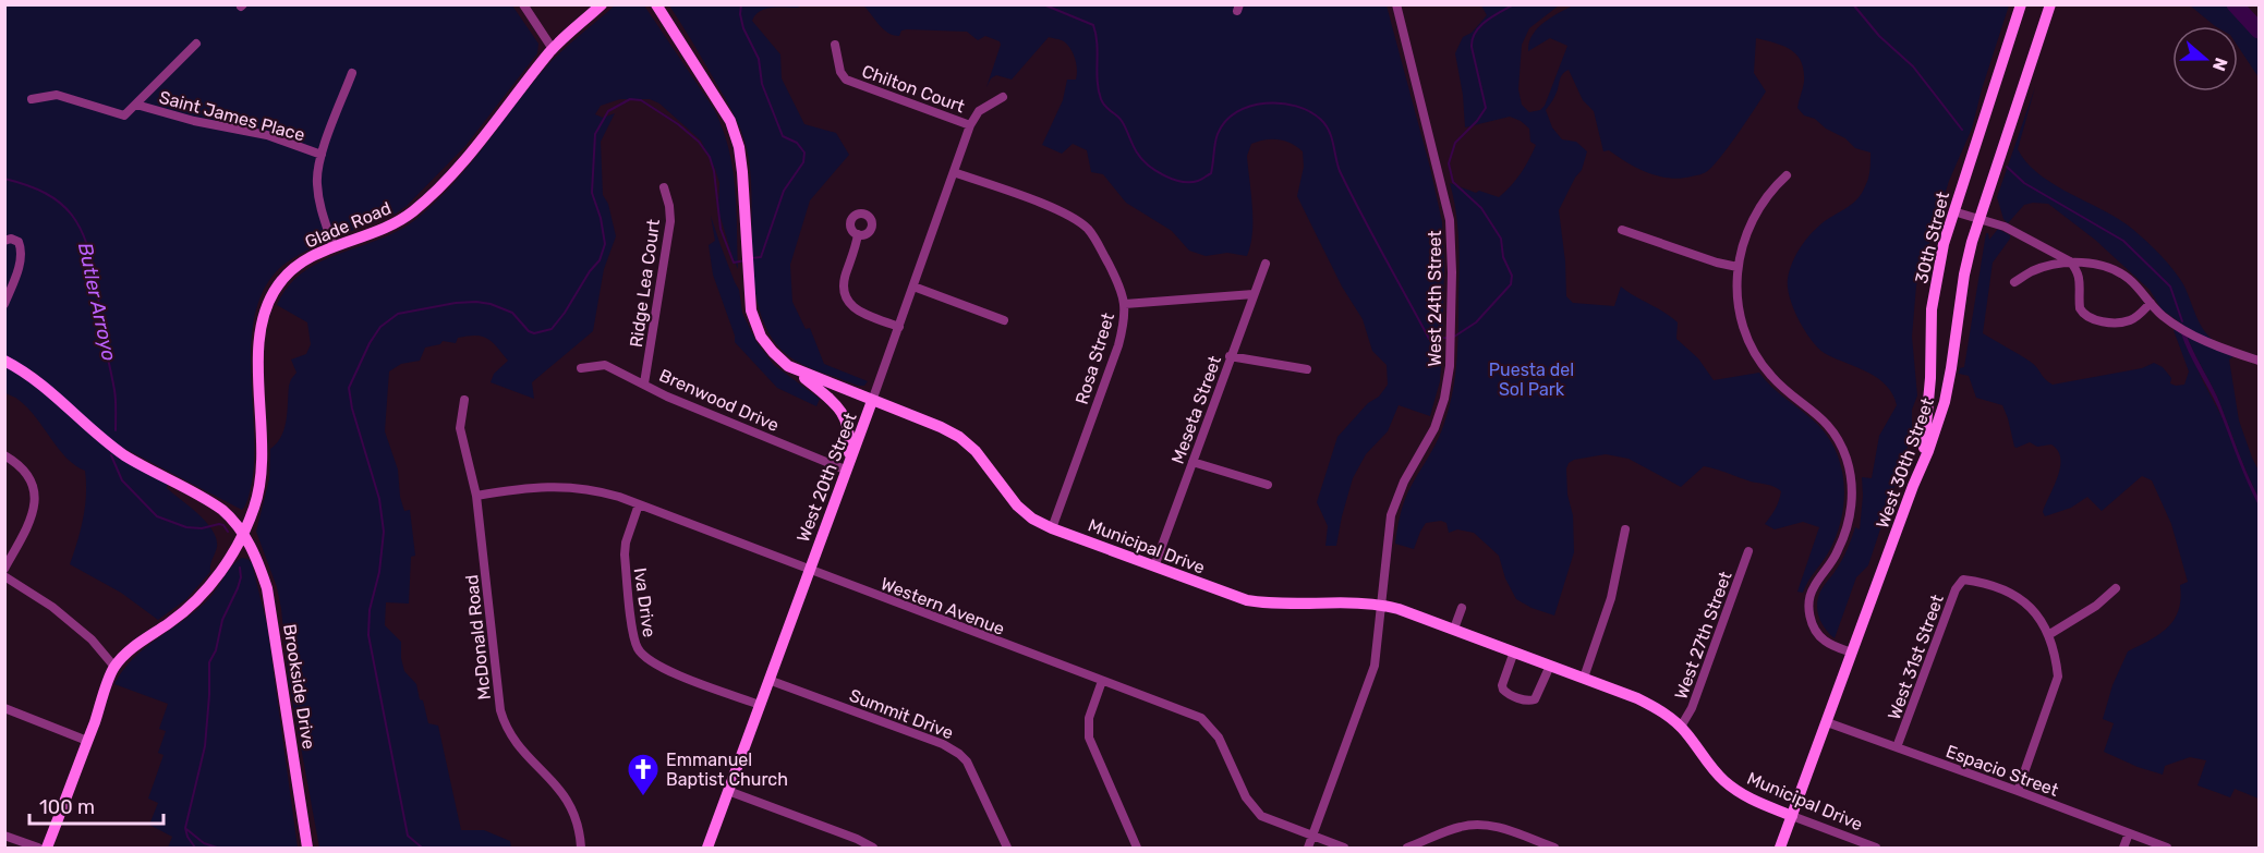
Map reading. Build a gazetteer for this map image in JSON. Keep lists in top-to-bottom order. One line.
{"streets":{"main road":["Glade Road","30th Street","West 30th Street","West 20th Street","Municipal Drive","Brookside Drive"],"street":["Chilton Court","Saint James Place","Ridge Lea Court","West 24th Street","Rosa Street","Brenwood Drive","Meseta Street","Iva Drive","Western Avenue","West 27th Street","McDonald Road","West 31st Street","Summit Drive","Espacio Street"]},"crossings":[["Chilton Court","West 20th Street"],["Glade Road","Brookside Drive"],["30th Street","West 30th Street"],["Ridge Lea Court","Brenwood Drive"],["West 24th Street","Municipal Drive"],["West 24th Street","Western Avenue"],["Rosa Street","West 20th Street"],["Rosa Street","Municipal Drive"],["Brenwood Drive","West 20th Street"],["Meseta Street","Municipal Drive"],["West 30th Street","Municipal Drive"],["West 30th Street","Espacio Street"],["West 20th Street","Municipal Drive"],["West 20th Street","Iva Drive"],["West 20th Street","Western Avenue"],["West 20th Street","Summit Drive"],["Municipal Drive","West 27th Street"],["Iva Drive","Western Avenue"],["Western Avenue","McDonald Road"],["West 31st Street","Espacio Street"]],"water":["Butler Arroyo"],"parks":["Puesta del Sol Park"],"places":{"church":["Emmanuel Baptist Church"]},"scale_bar":"100 m","north":"right"}
